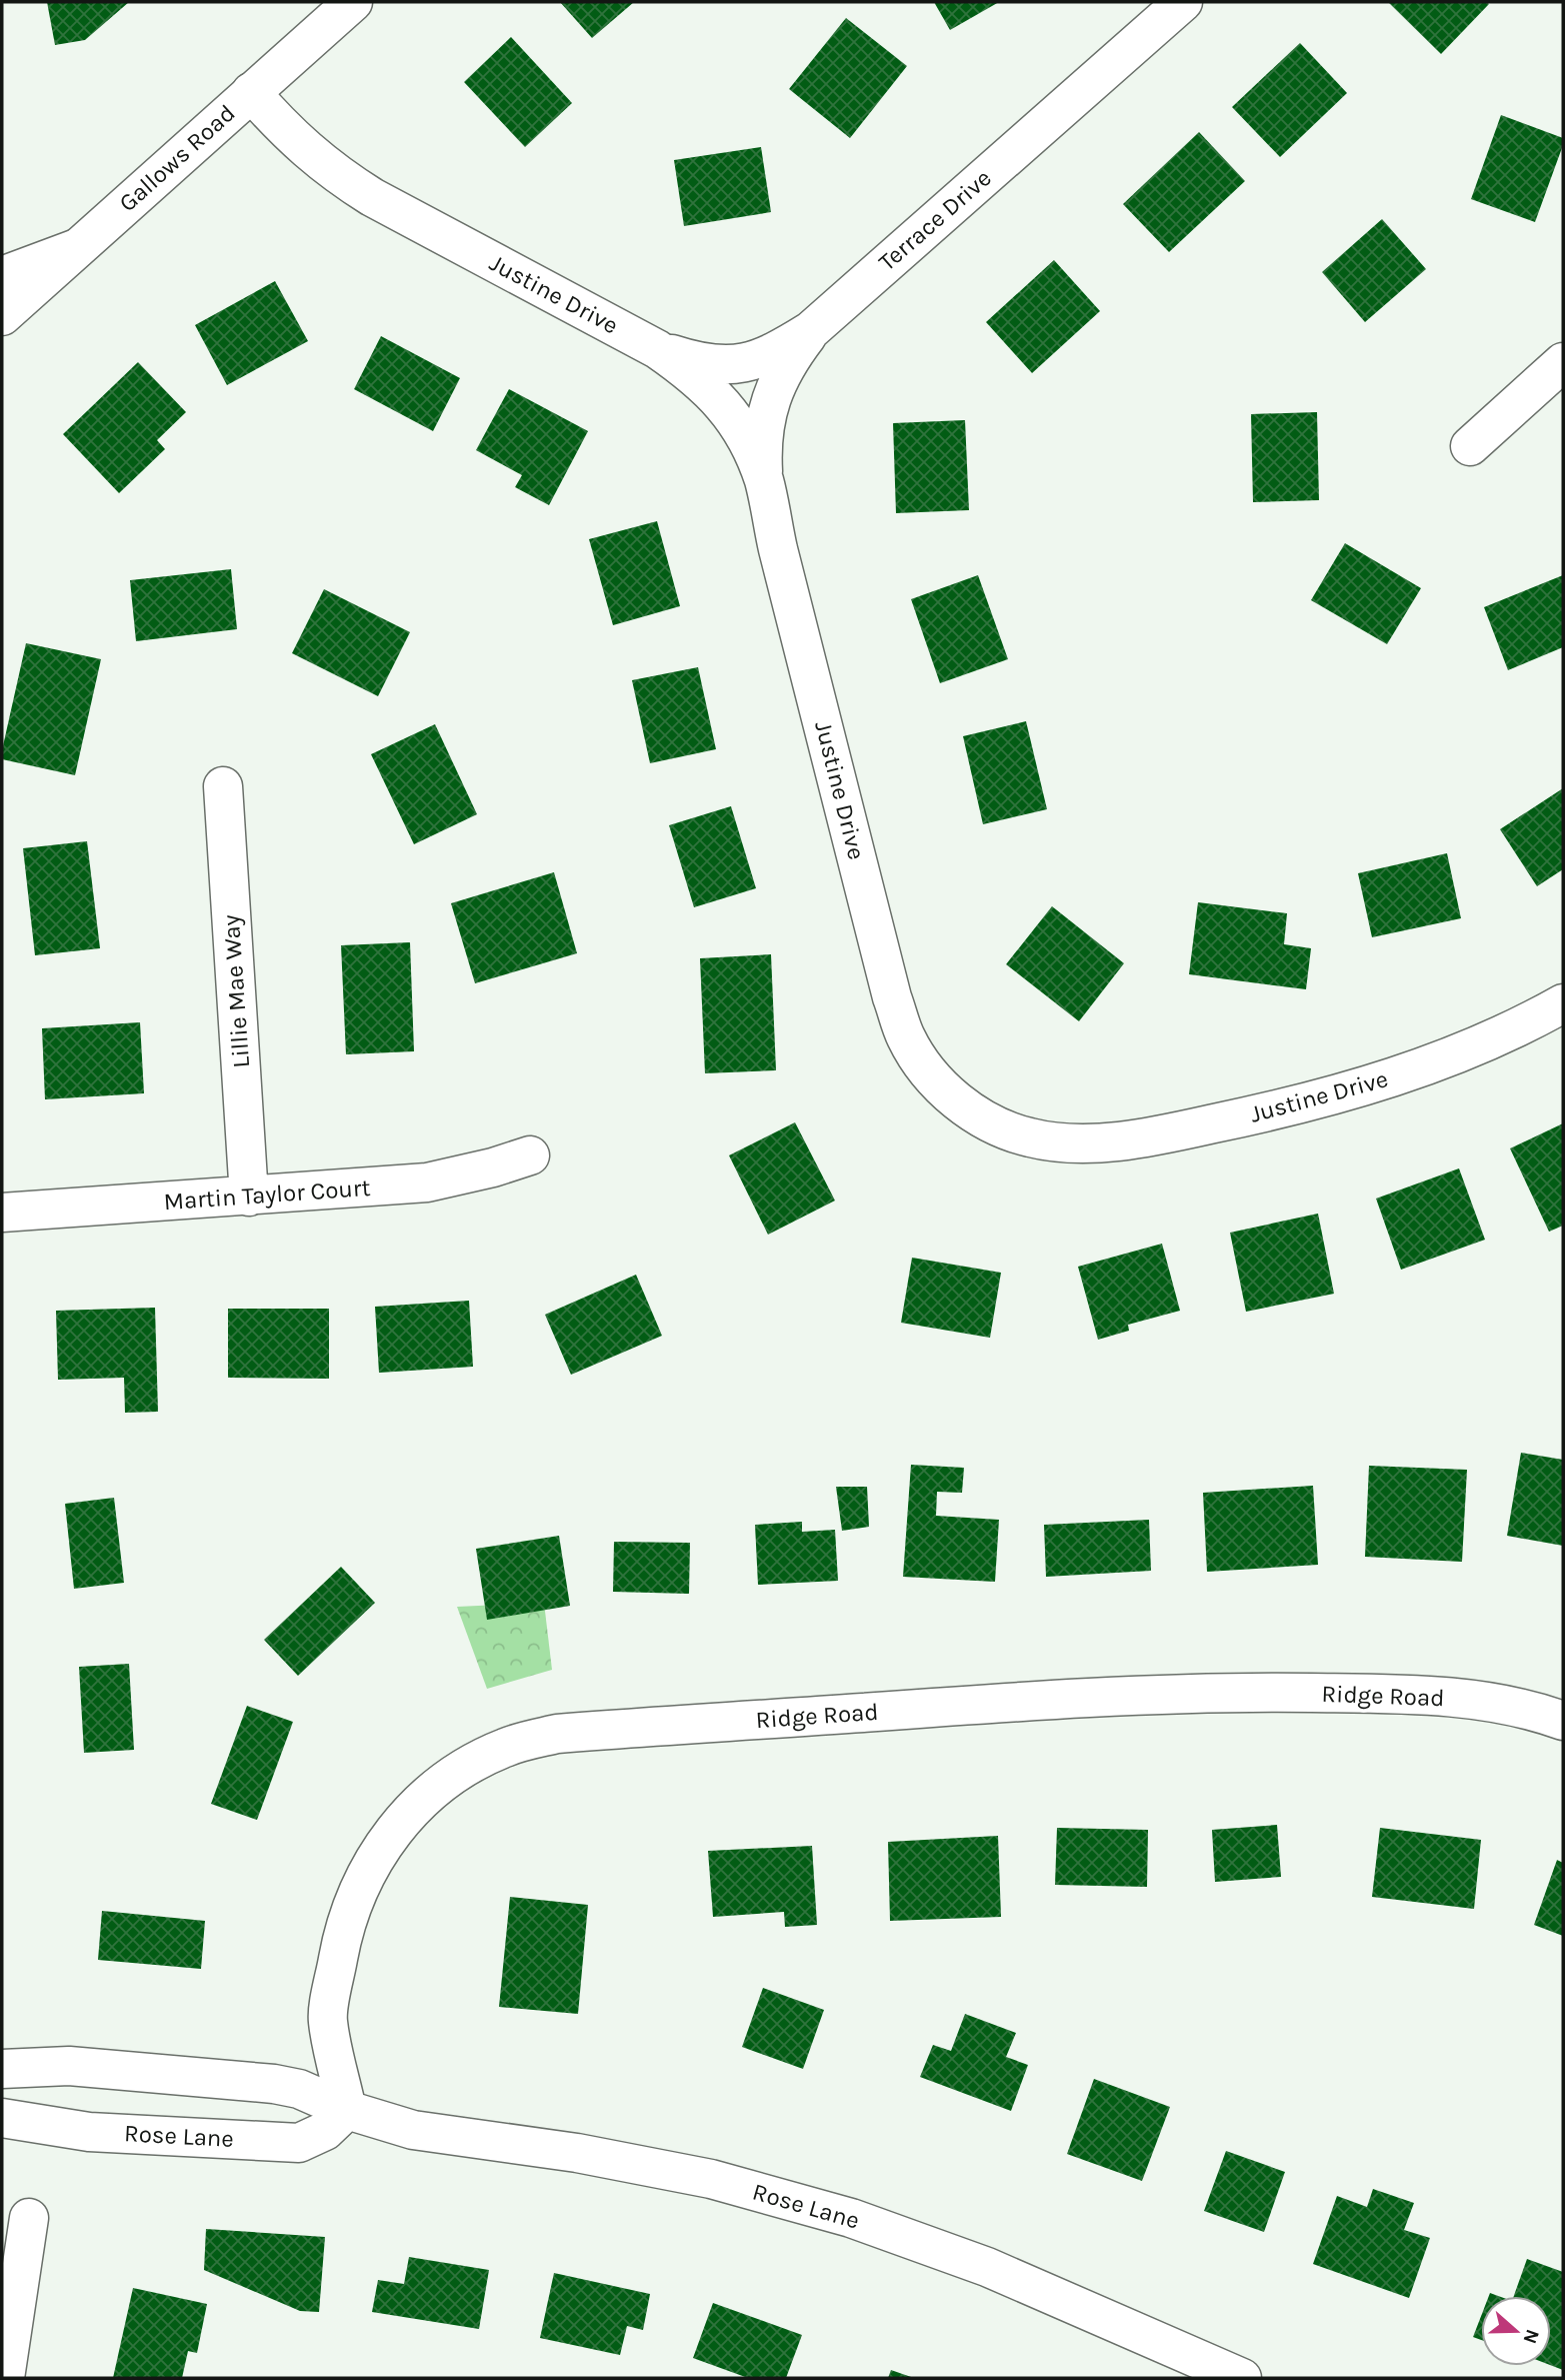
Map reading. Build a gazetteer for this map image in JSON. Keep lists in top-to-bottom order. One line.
{"streets":{"street":["Gallows Road","Terrace Drive","Justine Drive","Lillie Mae Way","Martin Taylor Court","Ridge Road","Rose Lane"]},"crossings":[["Gallows Road","Justine Drive"],["Terrace Drive","Justine Drive"],["Lillie Mae Way","Martin Taylor Court"],["Ridge Road","Rose Lane"]],"north":"right"}
